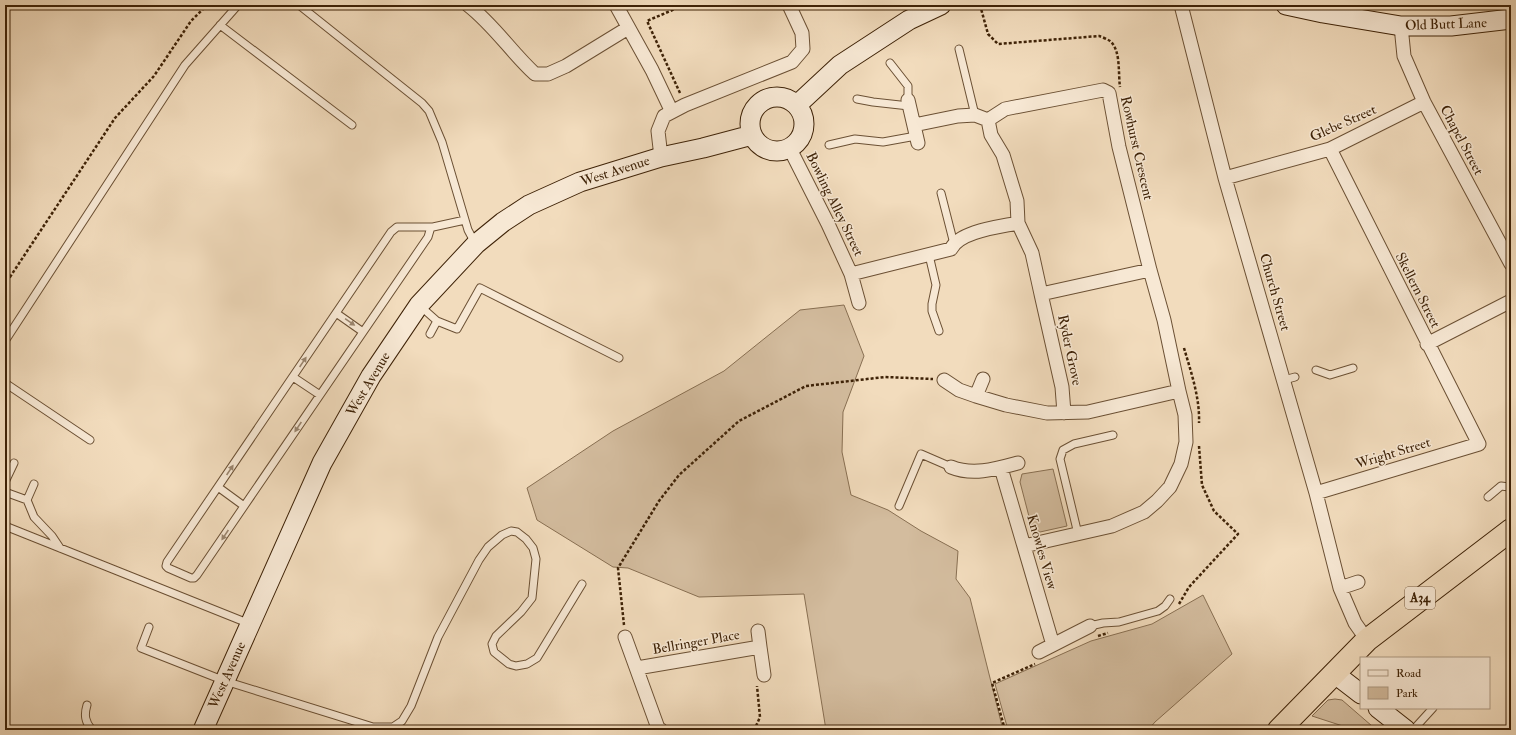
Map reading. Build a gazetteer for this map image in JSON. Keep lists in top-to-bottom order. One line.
{"streets":{"highway":["A34"],"street":["Old Butt Lane","Glebe Street","Chapel Street","Rowhurst Crescent","West Avenue","Bowling Alley Street","Skellern Street","Church Street","Ryder Grove","Wright Street","Knowles View","Bellringer Place"]},"crossings":[["Old Butt Lane","Chapel Street"],["Glebe Street","Chapel Street"],["Glebe Street","Skellern Street"],["Glebe Street","Church Street"],["Rowhurst Crescent","Knowles View"],["West Avenue","Bowling Alley Street"],["Skellern Street","Wright Street"],["Church Street","Wright Street"],["Church Street","A34"]],"legend":["Road","Park"]}
